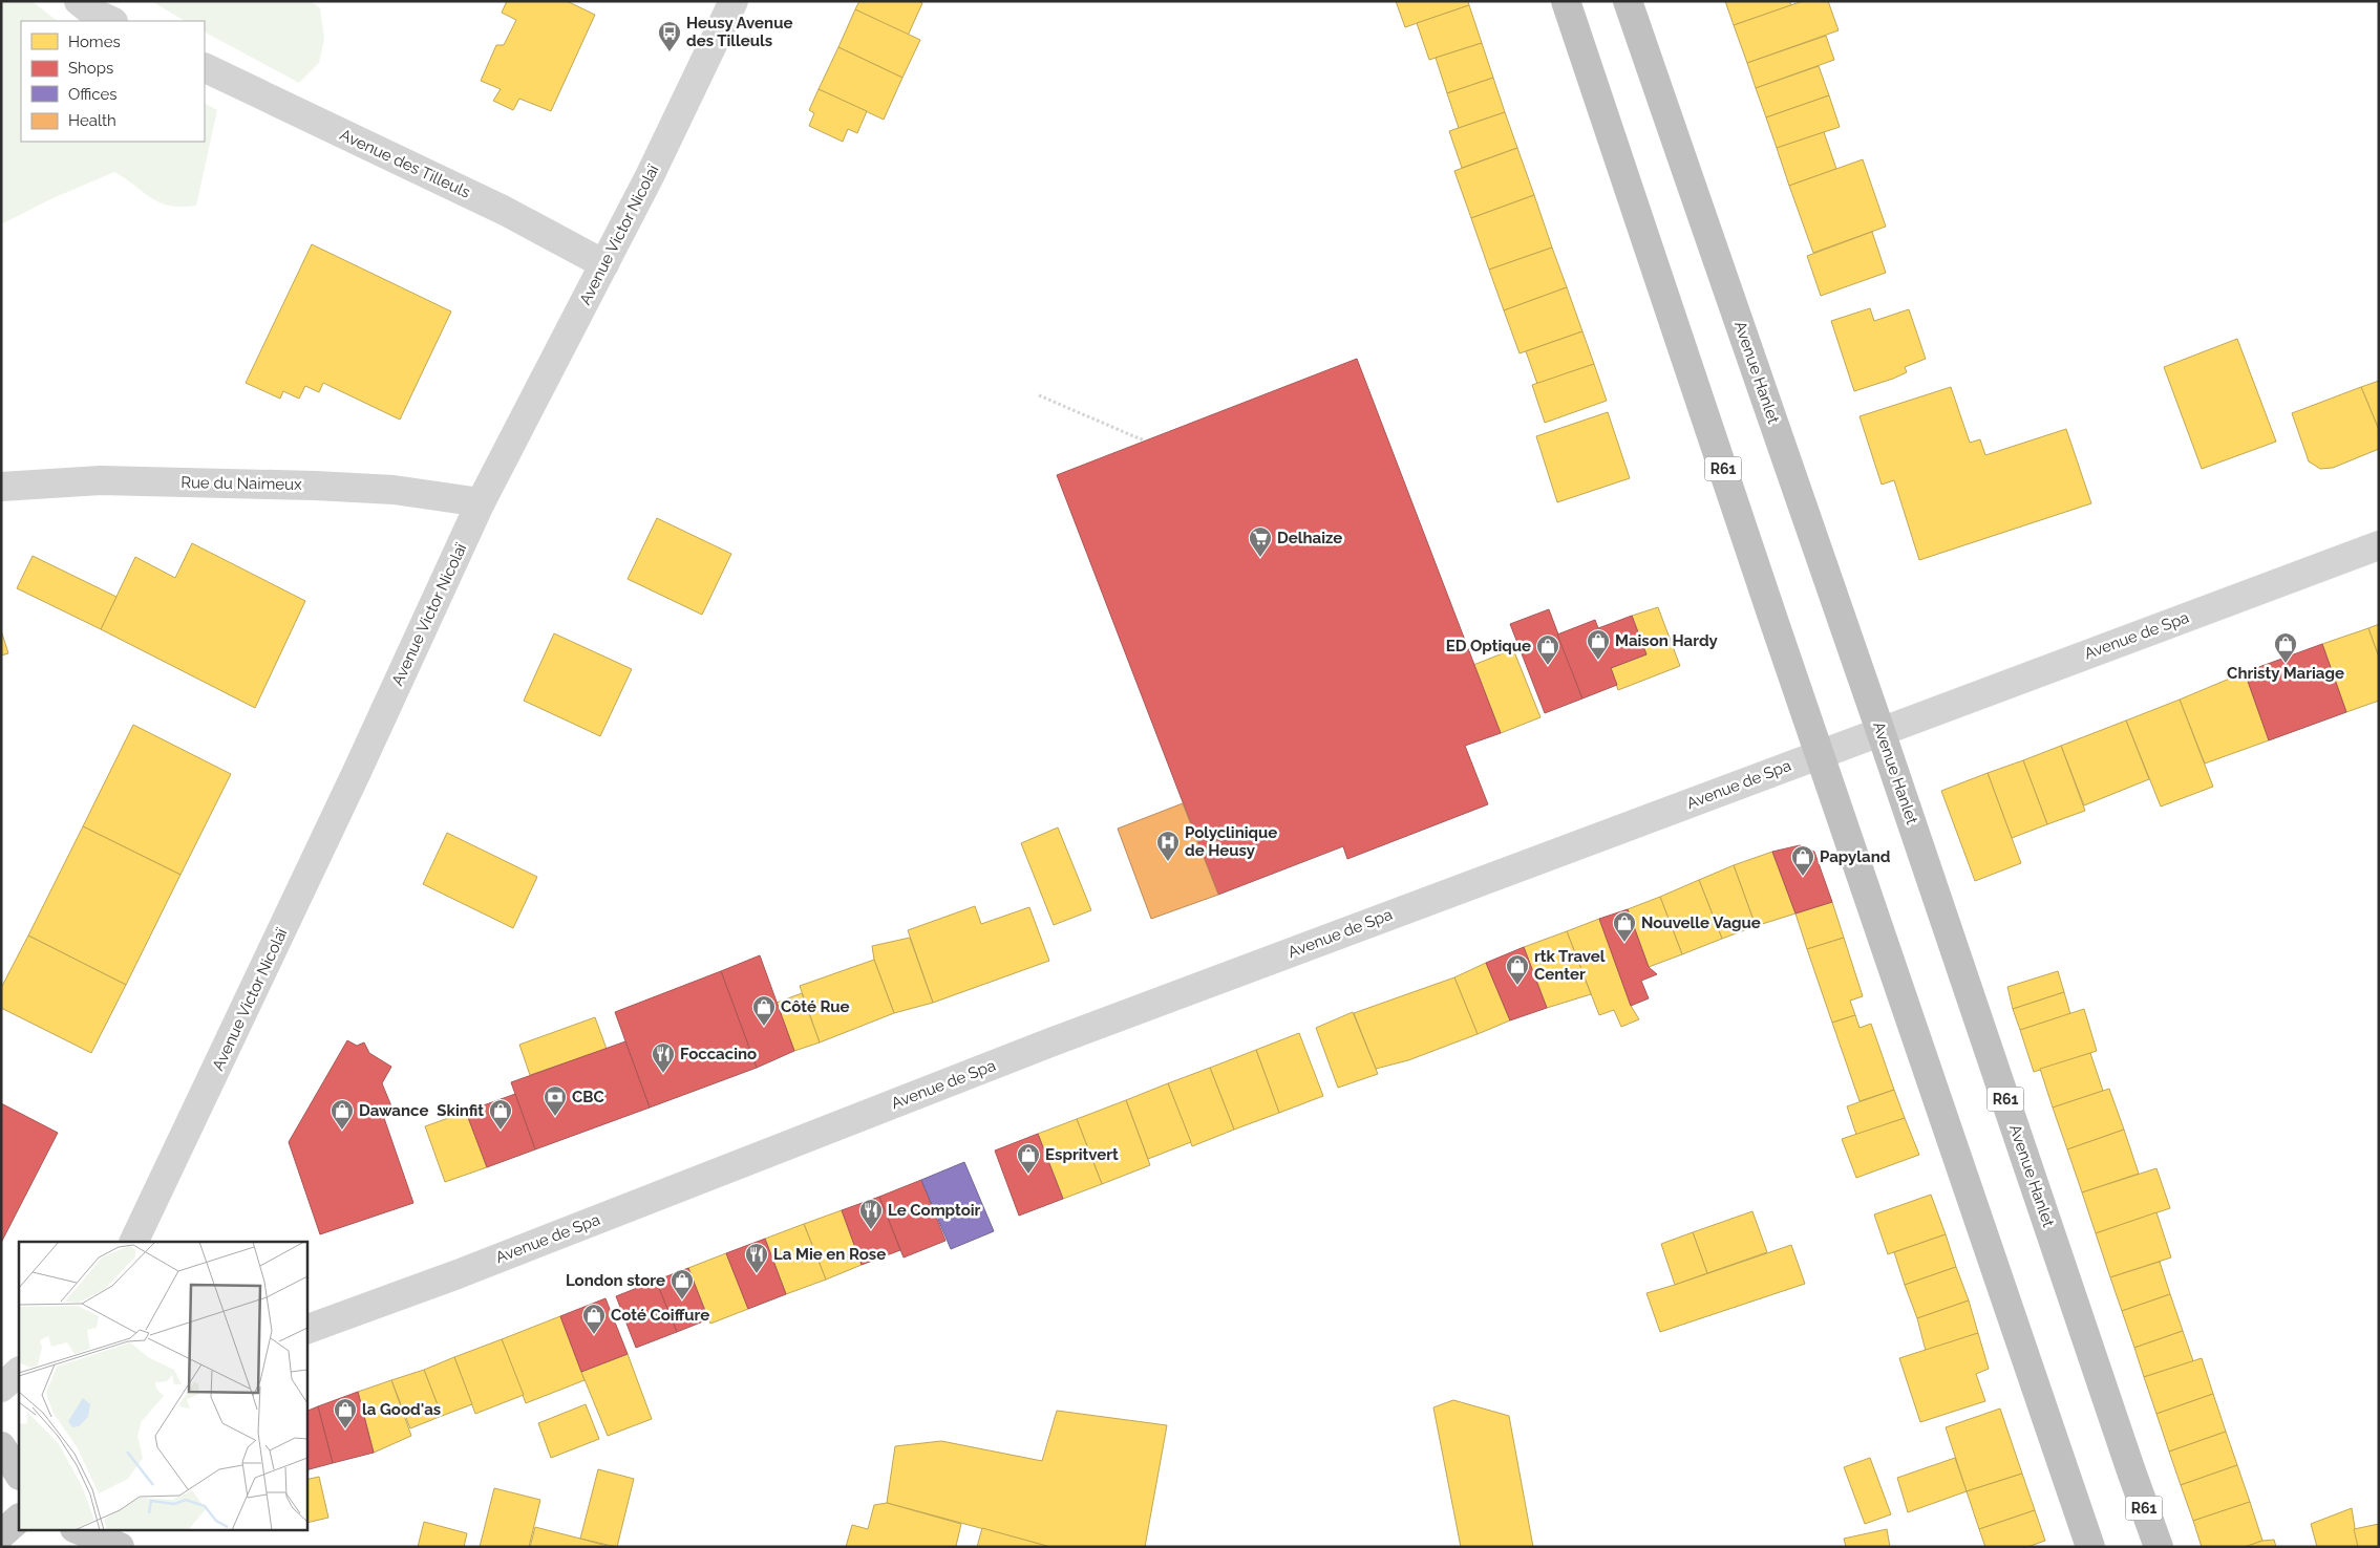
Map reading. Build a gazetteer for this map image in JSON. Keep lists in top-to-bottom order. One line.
{"streets":{"highway":["Avenue Hanlet","R61"],"street":["Avenue des Tilleuls","Avenue Victor Nicolaï","Rue du Naimeux","Avenue de Spa"]},"crossings":[["Avenue des Tilleuls","Avenue Victor Nicolaï"],["Avenue Victor Nicolaï","Rue du Naimeux"],["Avenue Hanlet","Avenue de Spa"],["R61","Avenue de Spa"]],"places":{"bus stop":["Heusy Avenue des Tilleuls"],"supermarket":["Delhaize"],"shop":["Maison Hardy","Christy Mariage","ED Optique","Papyland","Nouvelle Vague","rtk Travel Center","Côté Rue","Dawance","Skinfit","Espritvert","London store","Coté Coiffure","la Good'as"],"hospital":["Polyclinique de Heusy"],"restaurant":["Foccacino","Le Comptoir","La Mie en Rose"],"bank":["CBC"]},"legend":["Homes","Shops","Offices","Health"]}
